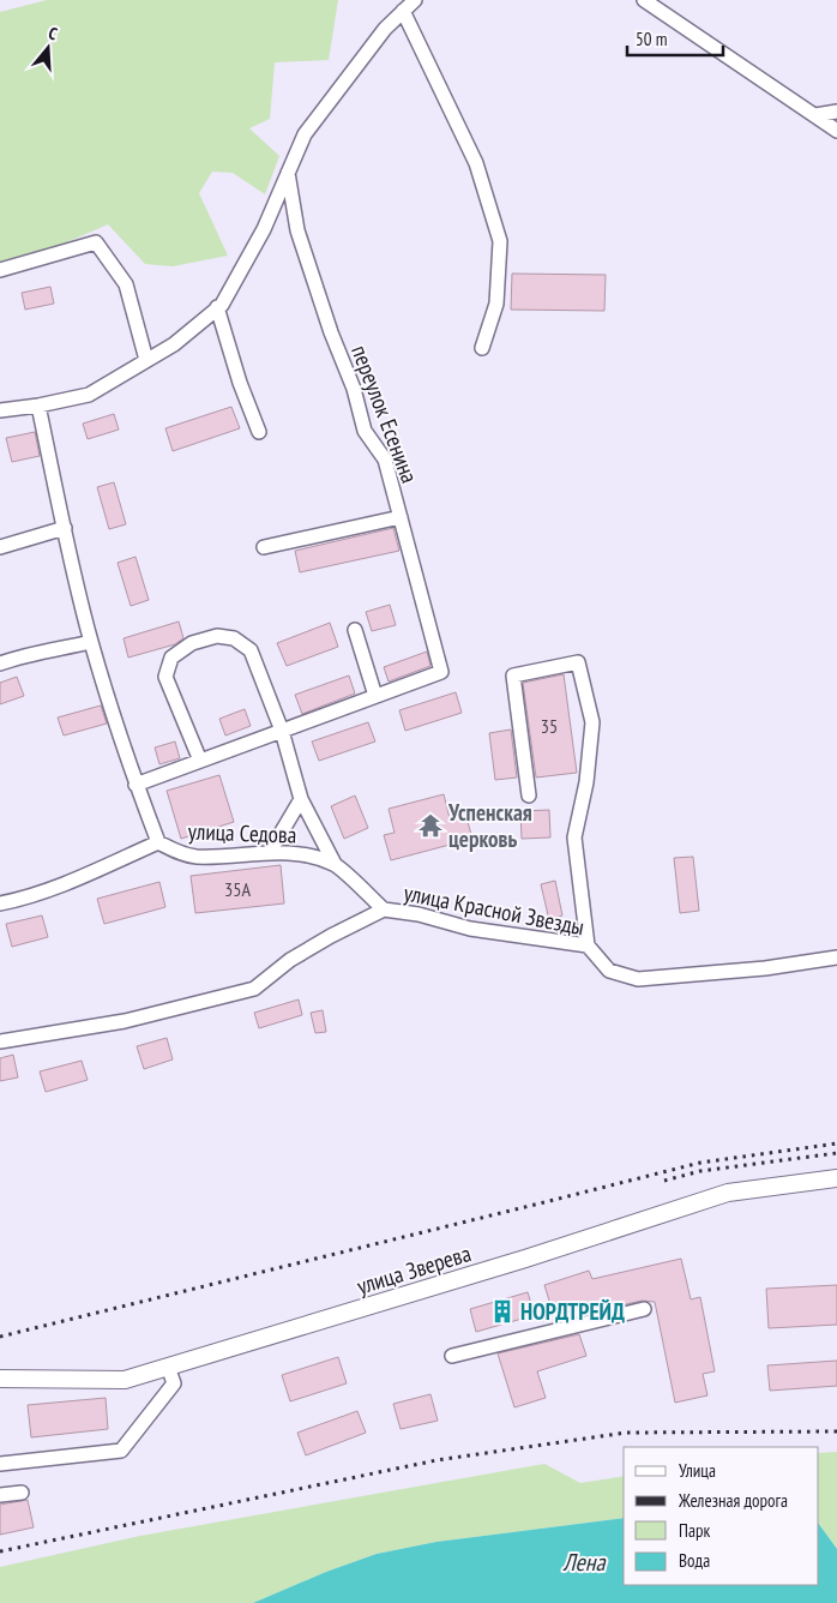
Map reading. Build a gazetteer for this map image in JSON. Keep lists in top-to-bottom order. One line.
{"streets":{"main road":["улица Зверева"],"street":["переулок Есенина","улица Седова","улица Красной Звезды"]},"crossings":[["улица Седова","улица Красной Звезды"]],"water":["Лена"],"places":{"temple":["Успенская церковь"],"building":["НОРДТРЕЙД"]},"house_numbers":["35","35А"],"legend":["Улица","Железная дорога","Парк","Вода"],"scale_bar":"50 m","north":"top"}
